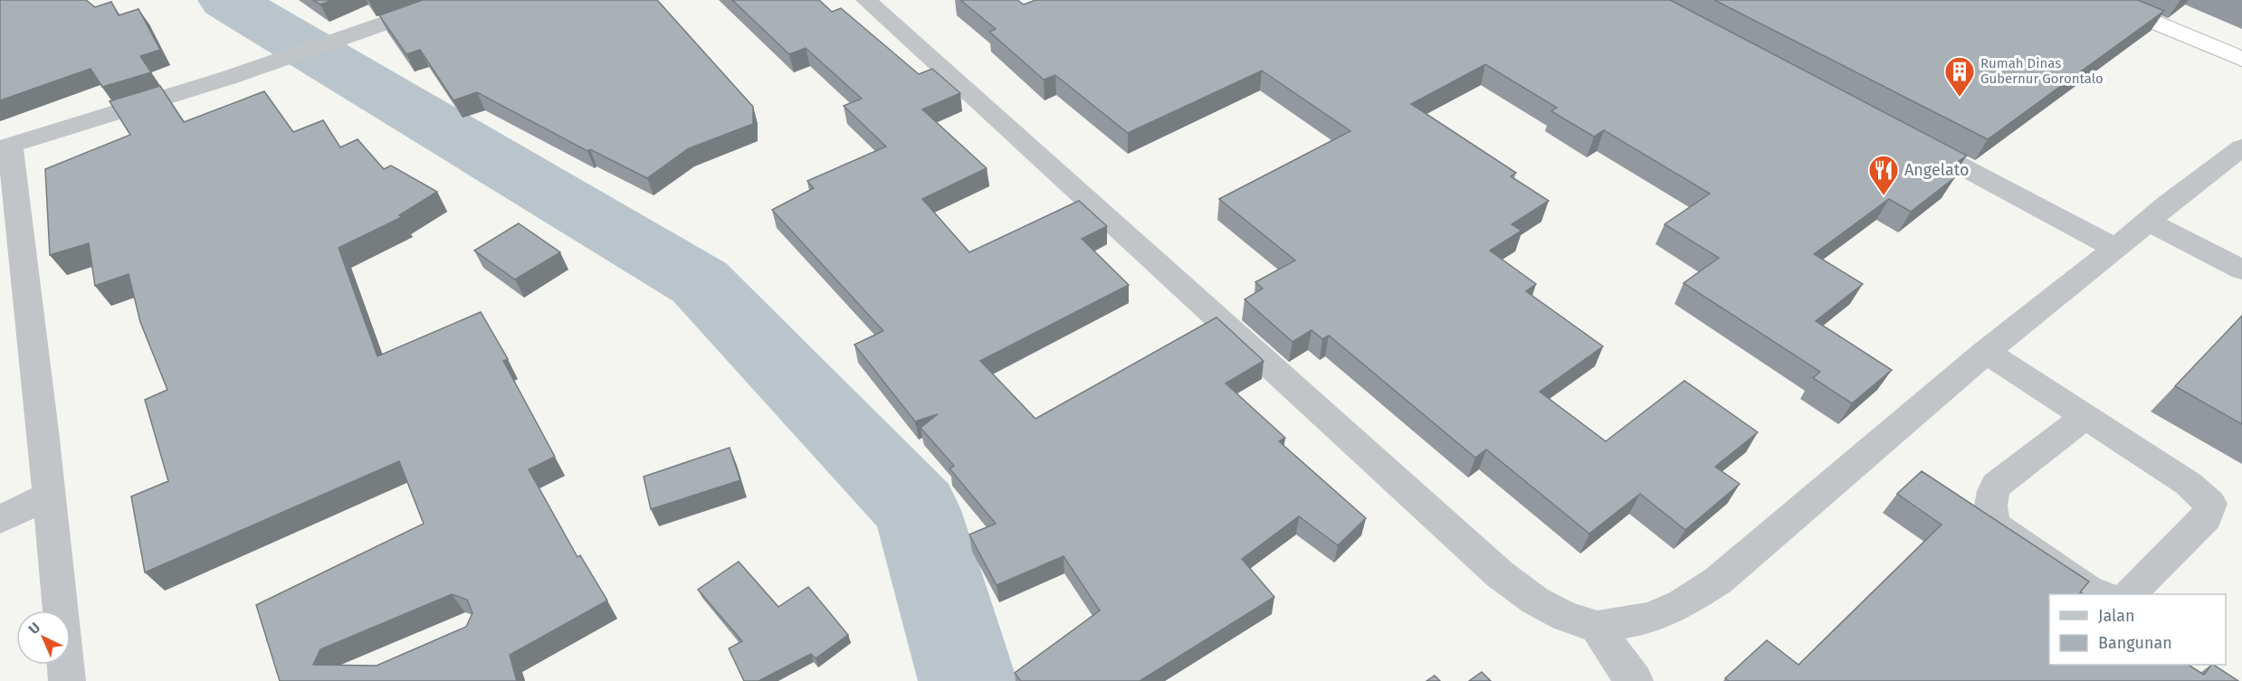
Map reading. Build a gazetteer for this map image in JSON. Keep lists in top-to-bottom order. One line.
{"places":{"building":["Rumah Dinas Gubernur Gorontalo"],"restaurant":["Angelato"]},"legend":["Jalan","Bangunan"],"north":"top left"}
